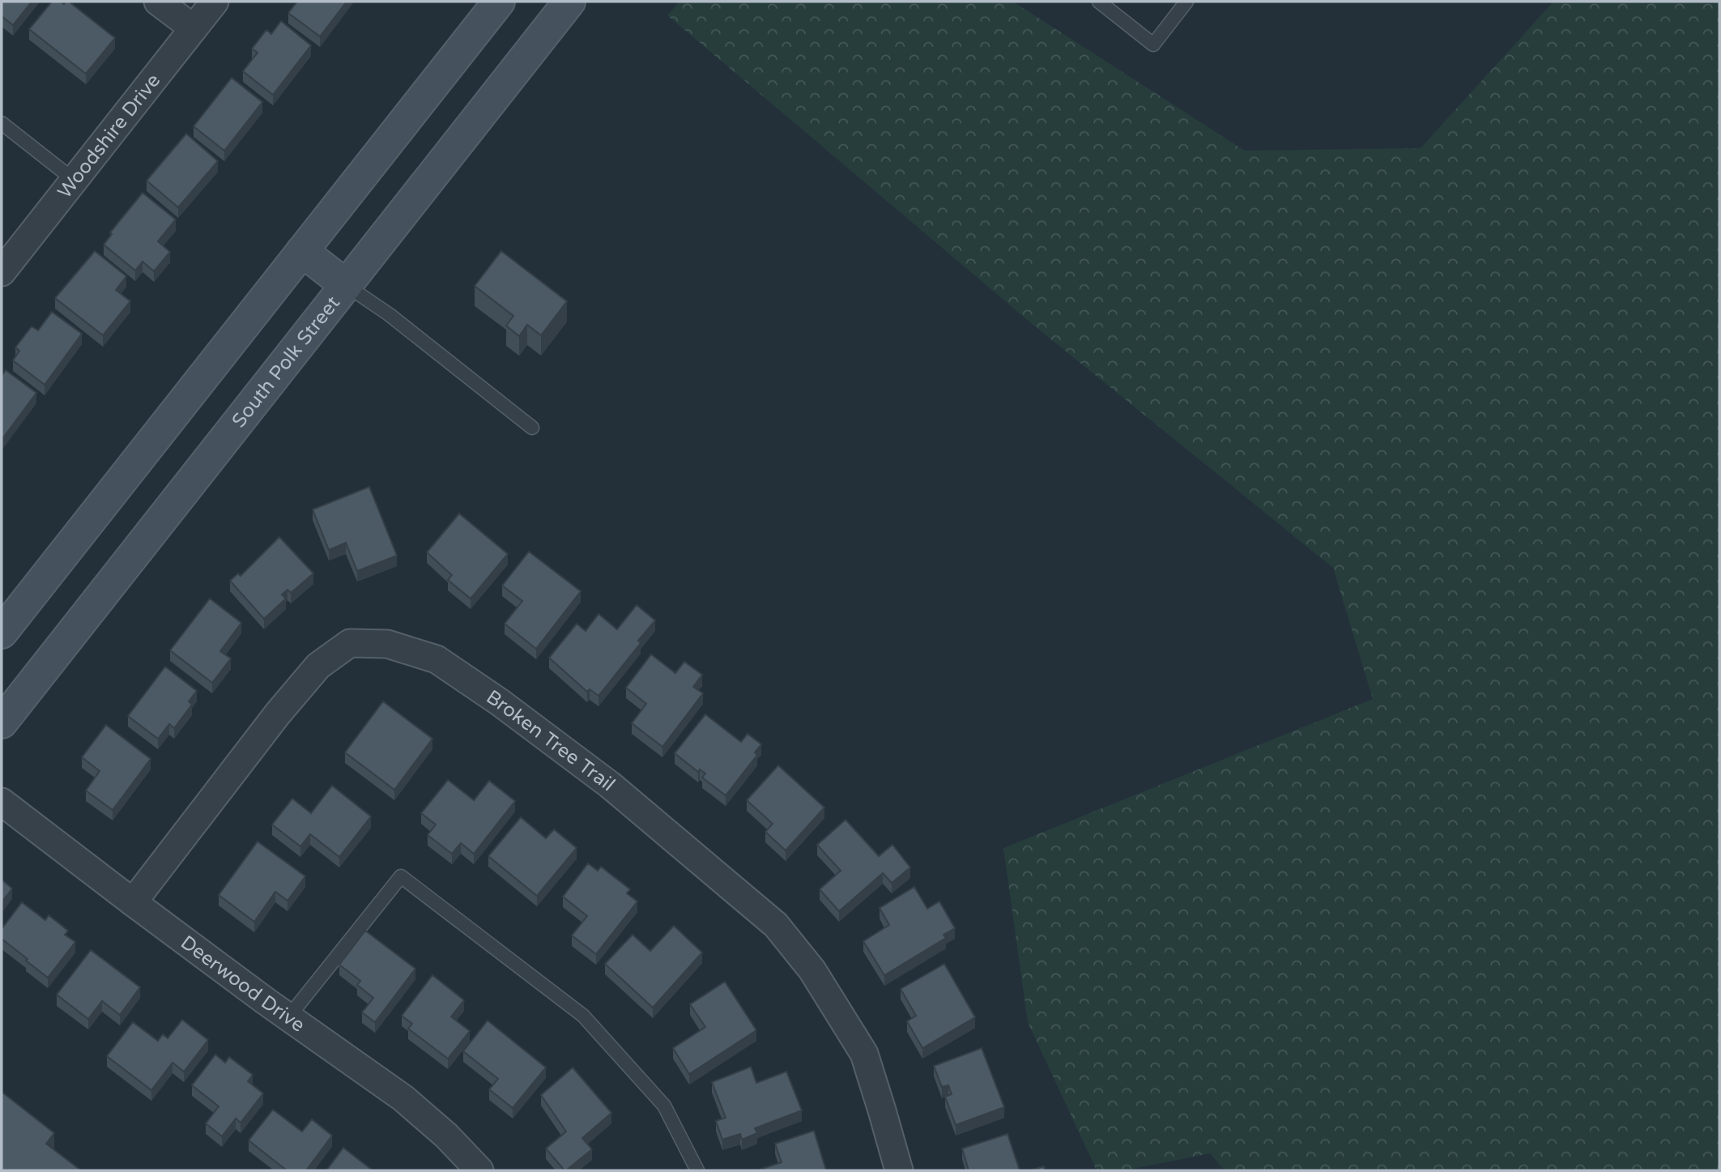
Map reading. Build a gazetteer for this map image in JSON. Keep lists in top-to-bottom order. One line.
{"streets":{"main road":["South Polk Street"],"street":["Woodshire Drive","Broken Tree Trail","Deerwood Drive"]},"crossings":[["Broken Tree Trail","Deerwood Drive"]]}
